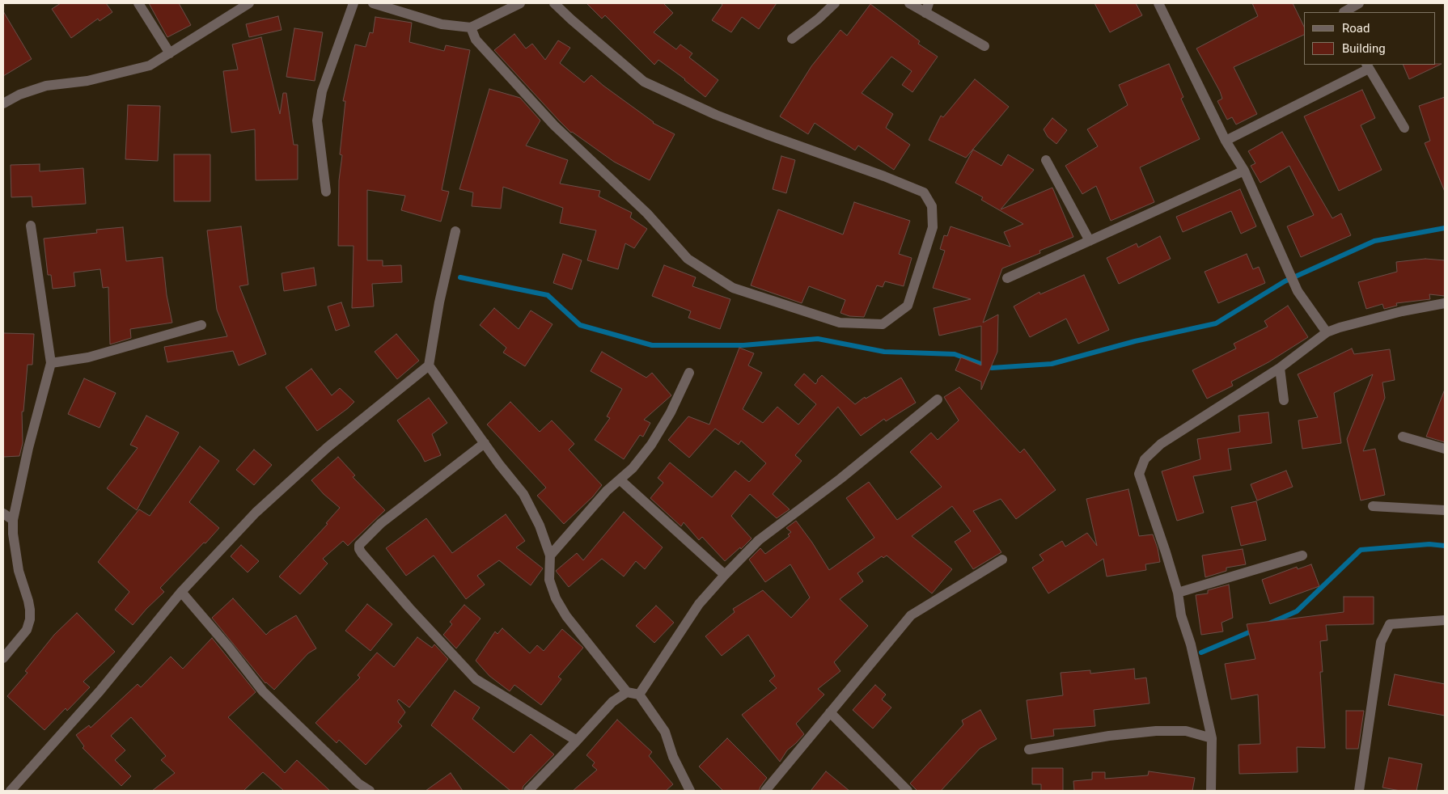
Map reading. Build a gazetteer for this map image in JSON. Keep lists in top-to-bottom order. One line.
{"legend":["Road","Building"]}
